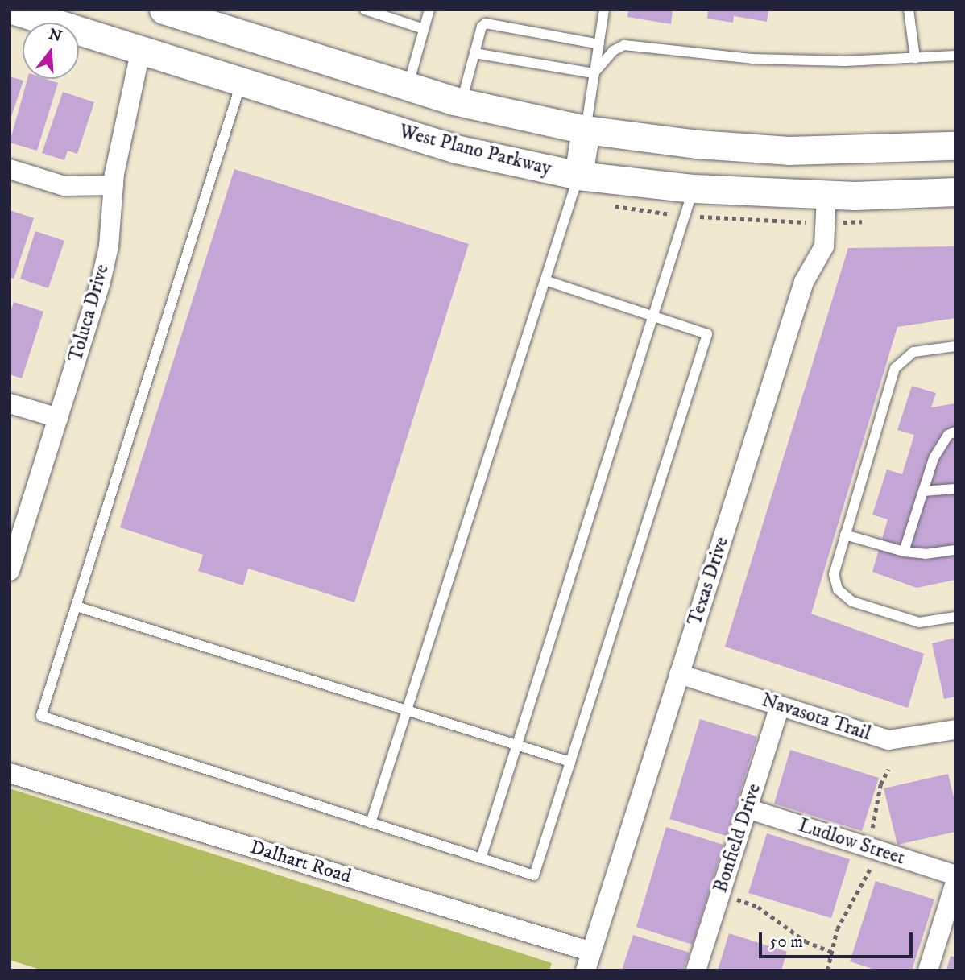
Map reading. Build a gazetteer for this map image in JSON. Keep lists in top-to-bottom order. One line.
{"streets":{"main road":["West Plano Parkway"],"street":["Toluca Drive","Texas Drive","Navasota Trail","Bonfield Drive","Ludlow Street","Dalhart Road"]},"crossings":[["West Plano Parkway","Toluca Drive"],["West Plano Parkway","Texas Drive"],["Texas Drive","Navasota Trail"],["Texas Drive","Dalhart Road"],["Navasota Trail","Bonfield Drive"],["Bonfield Drive","Ludlow Street"]],"scale_bar":"50 m","north":"top"}
